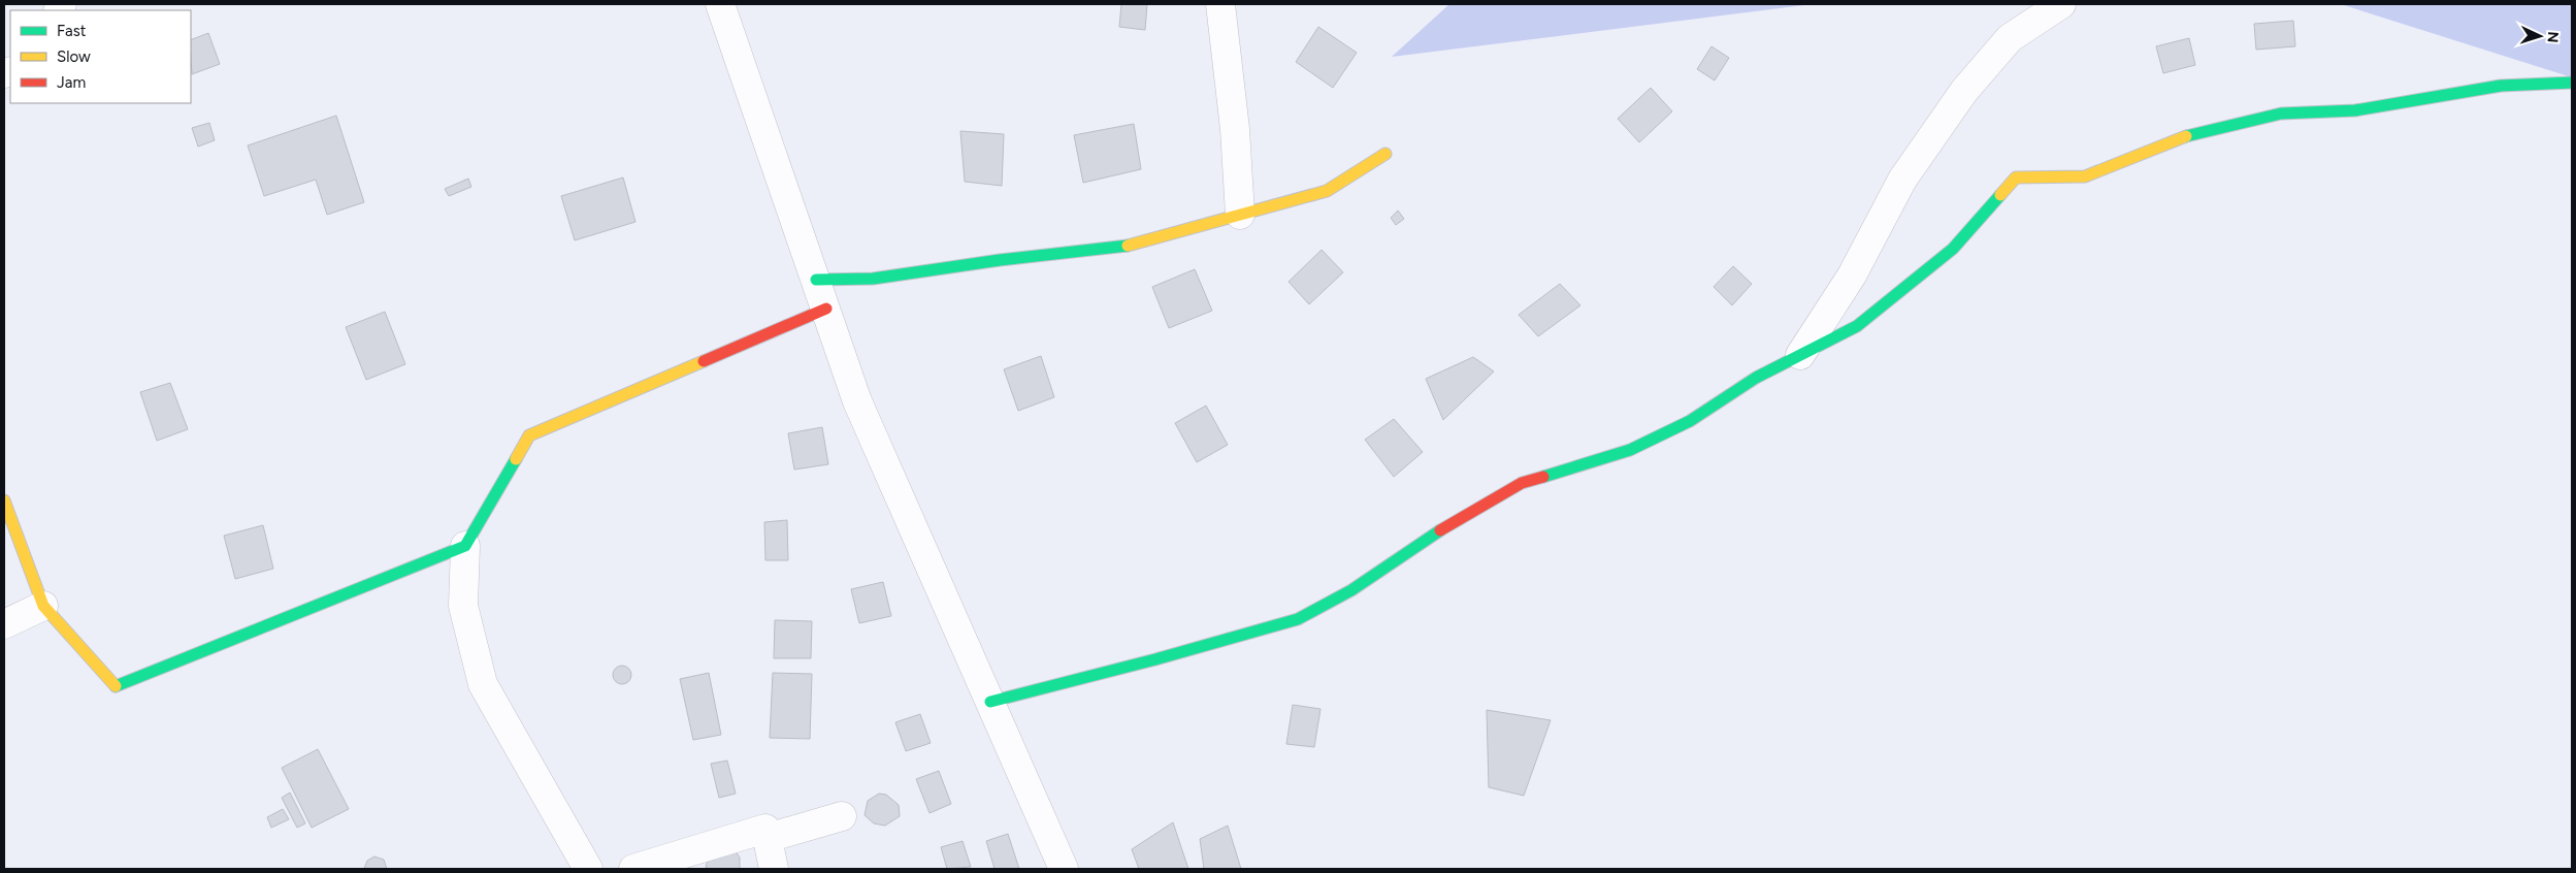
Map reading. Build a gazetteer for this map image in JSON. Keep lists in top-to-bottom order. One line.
{"legend":["Fast","Slow","Jam"],"north":"right"}
